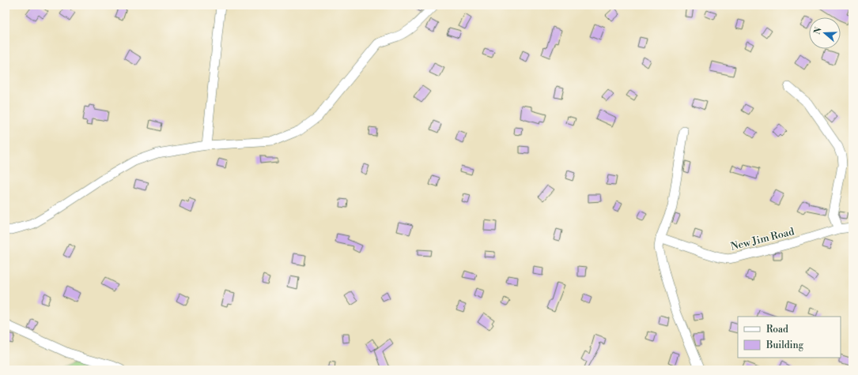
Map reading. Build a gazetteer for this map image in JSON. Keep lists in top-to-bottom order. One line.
{"streets":{"street":["New Jim Road"]},"legend":["Road","Building"],"north":"left"}
